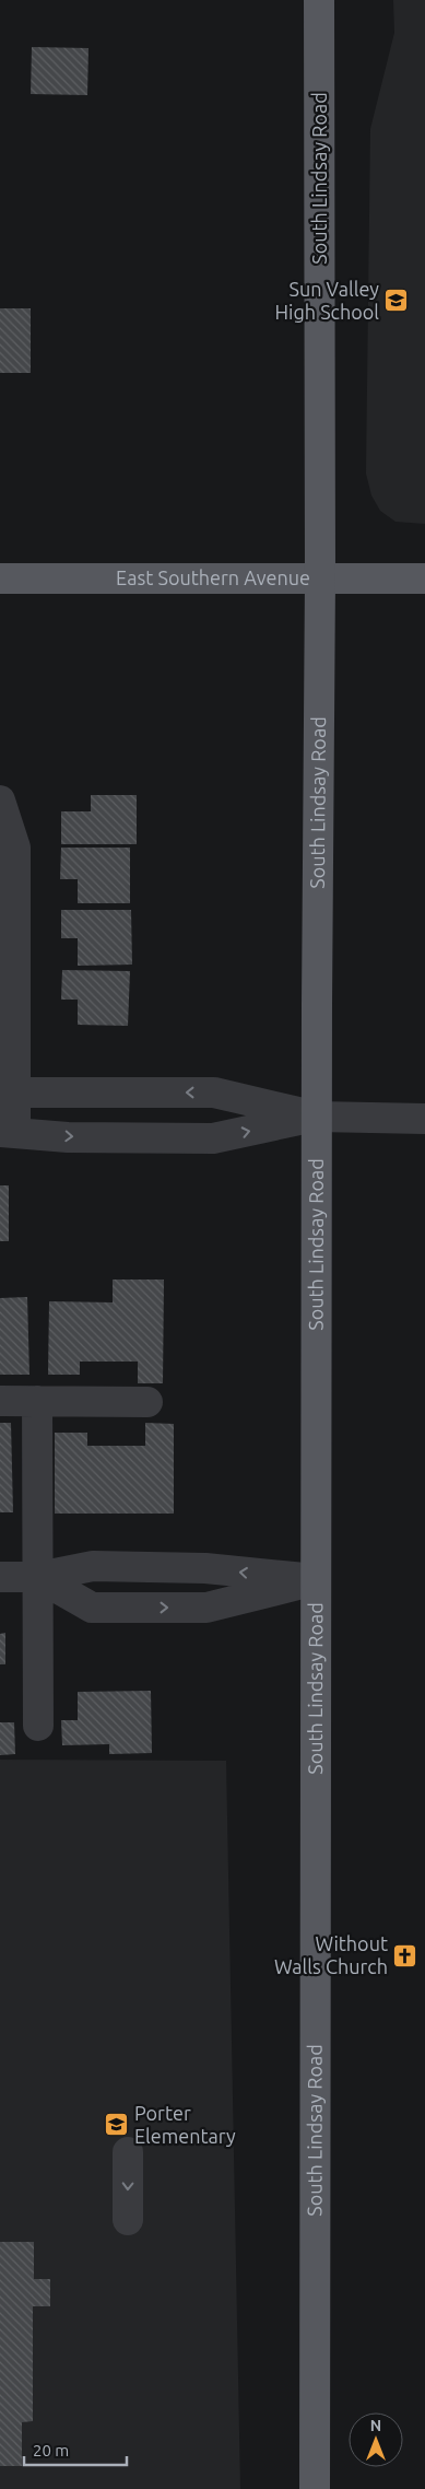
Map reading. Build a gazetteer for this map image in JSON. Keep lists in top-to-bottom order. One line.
{"streets":{"main road":["South Lindsay Road","East Southern Avenue"]},"crossings":[["South Lindsay Road","East Southern Avenue"]],"places":{"school or university":["Sun Valley High School","Porter Elementary"],"church":["Without Walls Church"]},"scale_bar":"20 m","north":"top"}
